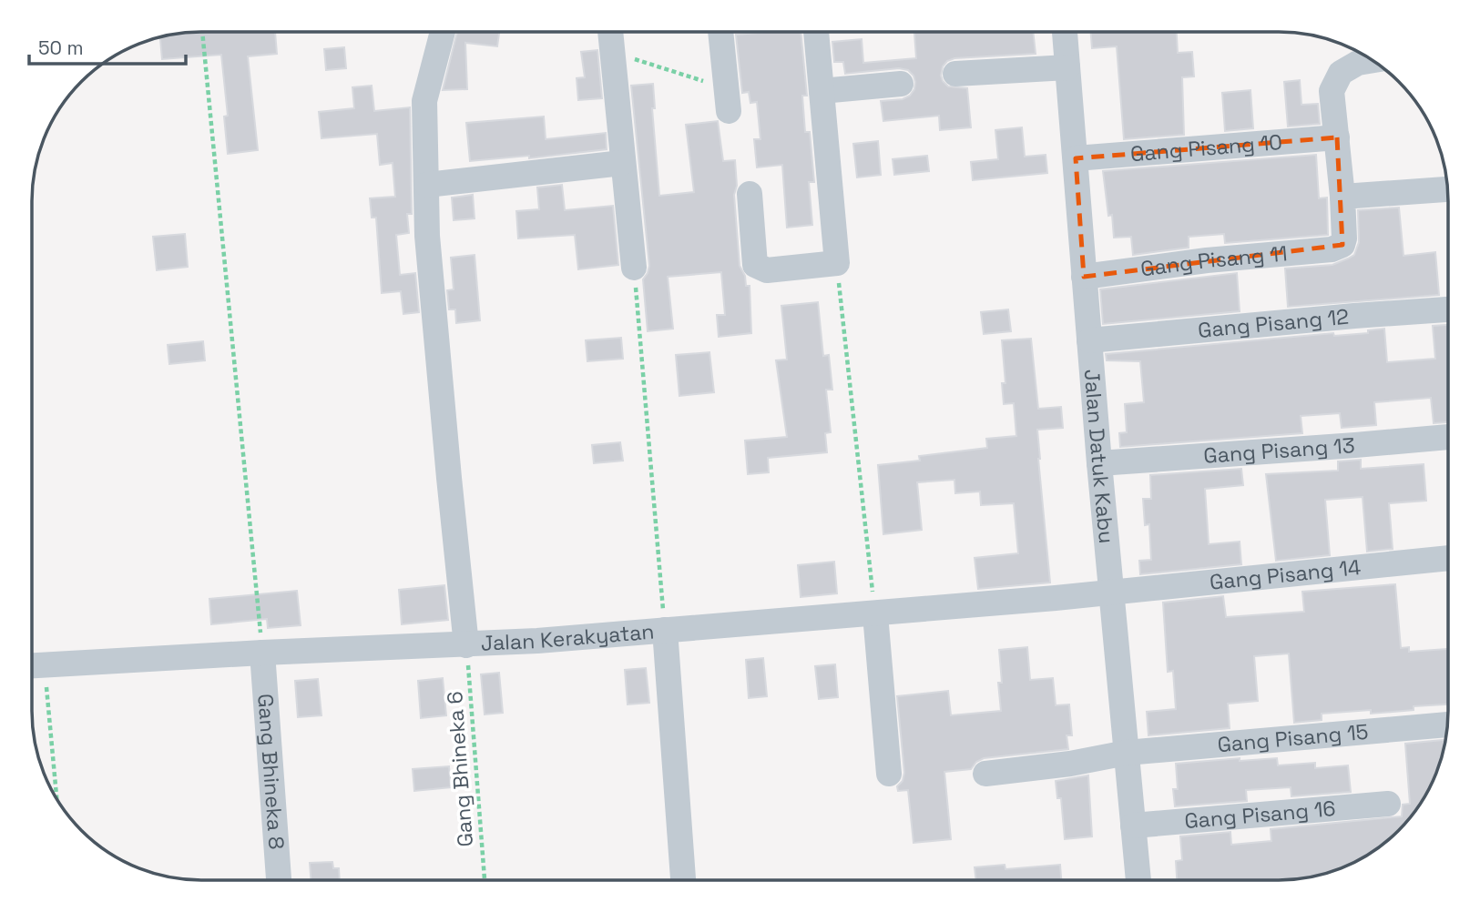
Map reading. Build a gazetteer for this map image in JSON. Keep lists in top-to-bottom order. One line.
{"streets":{"street":["Gang Pisang 10","Gang Pisang 11","Gang Pisang 12","Gang Pisang 13","Jalan Datuk Kabu","Gang Pisang 14","Jalan Kerakyatan","Gang Pisang 15","Gang Bhineka 8","Gang Pisang 16"],"path":["Gang Bhineka 6"]},"crossings":[["Gang Pisang 10","Jalan Datuk Kabu"],["Gang Pisang 11","Jalan Datuk Kabu"],["Gang Pisang 12","Jalan Datuk Kabu"],["Gang Pisang 13","Jalan Datuk Kabu"],["Jalan Datuk Kabu","Gang Pisang 14"],["Jalan Datuk Kabu","Jalan Kerakyatan"],["Jalan Datuk Kabu","Gang Pisang 15"],["Jalan Datuk Kabu","Gang Pisang 16"],["Gang Pisang 14","Jalan Kerakyatan"],["Jalan Kerakyatan","Gang Bhineka 6"],["Jalan Kerakyatan","Gang Bhineka 8"]],"scale_bar":"50 m"}
